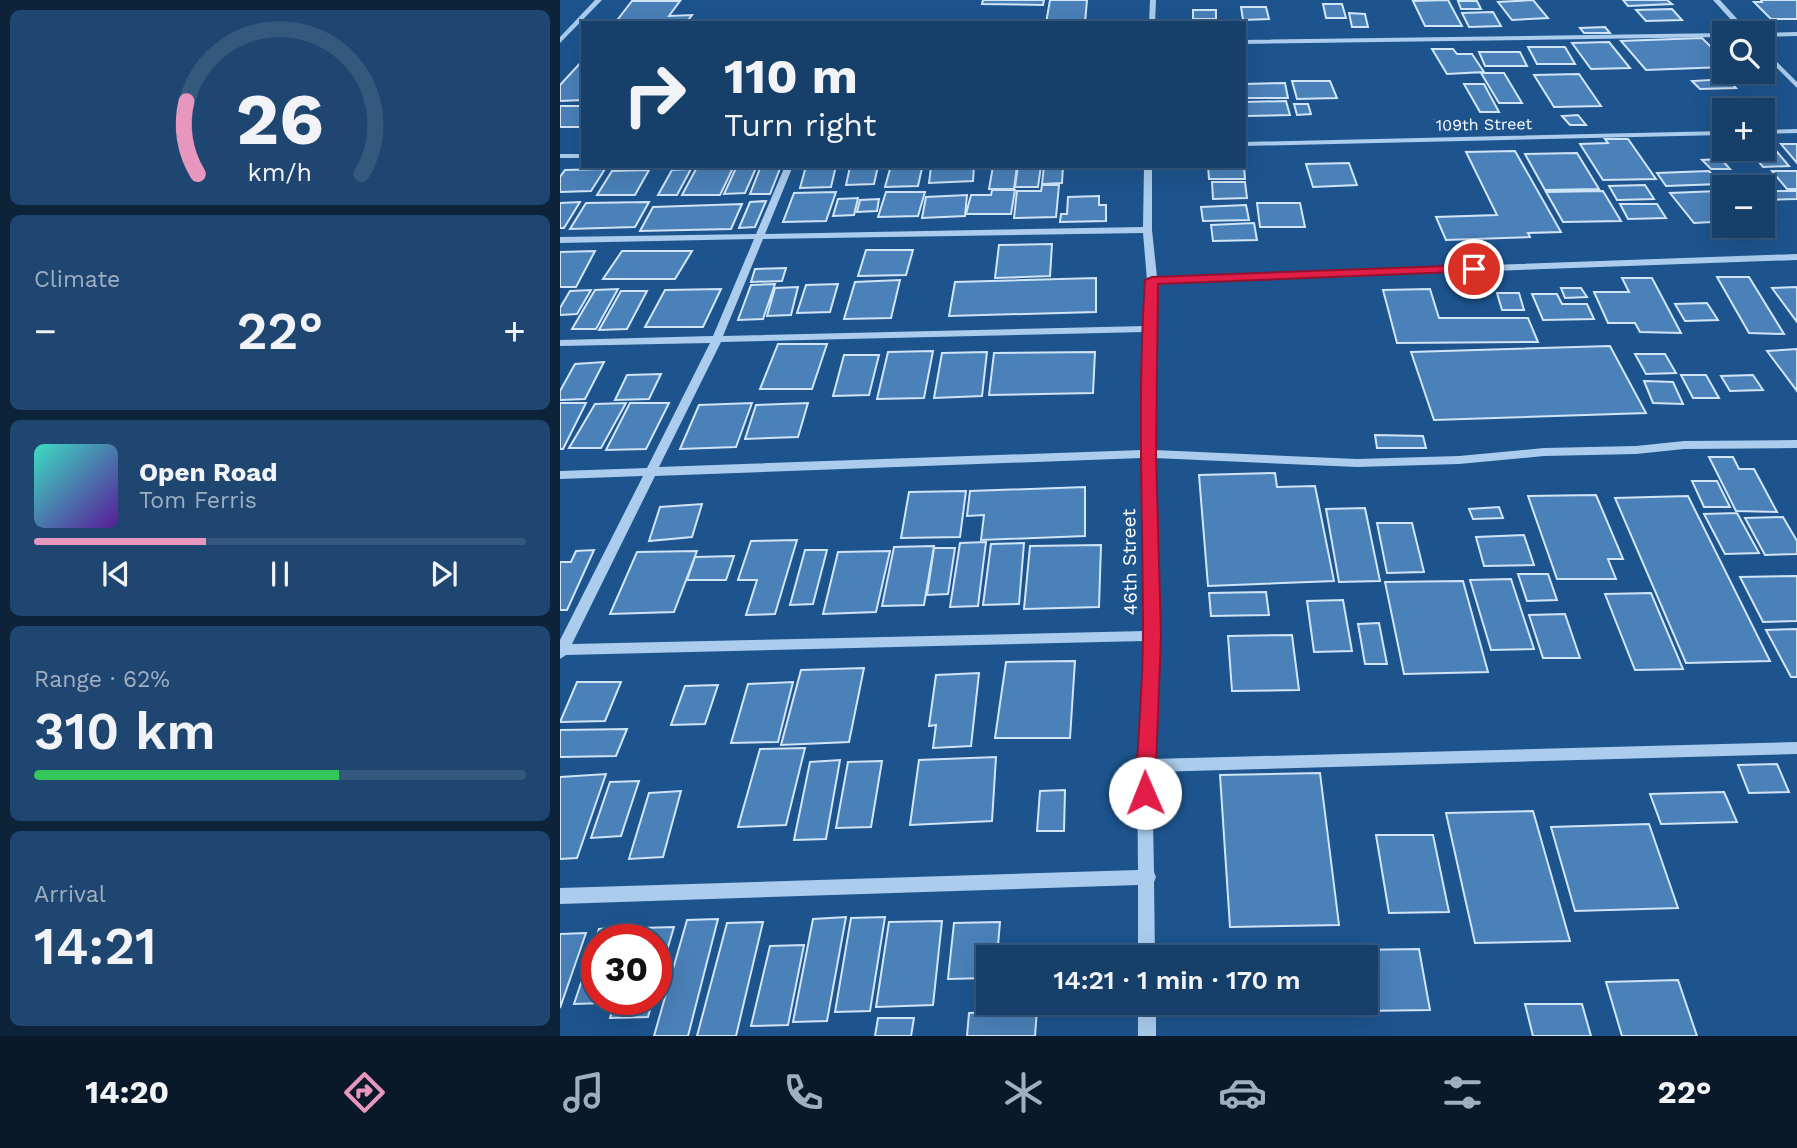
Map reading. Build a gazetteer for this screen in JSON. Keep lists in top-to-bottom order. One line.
{"streets":{"street":["109th Street","46th Street"]},"page":{"map_buttons":["+","−"],"turn":["110 m","Turn right"],"tile":["Climate",["Range · 62%","310 km"],["Arrival","14:21"]],"heat":["−","22°","+"],"song":["Open Road","Tom Ferris"],"limit":"30","trip":"14:21 · 1 min · 170 m","tabs":["14:20","22°"],"gauge":["26","km/h"]}}
